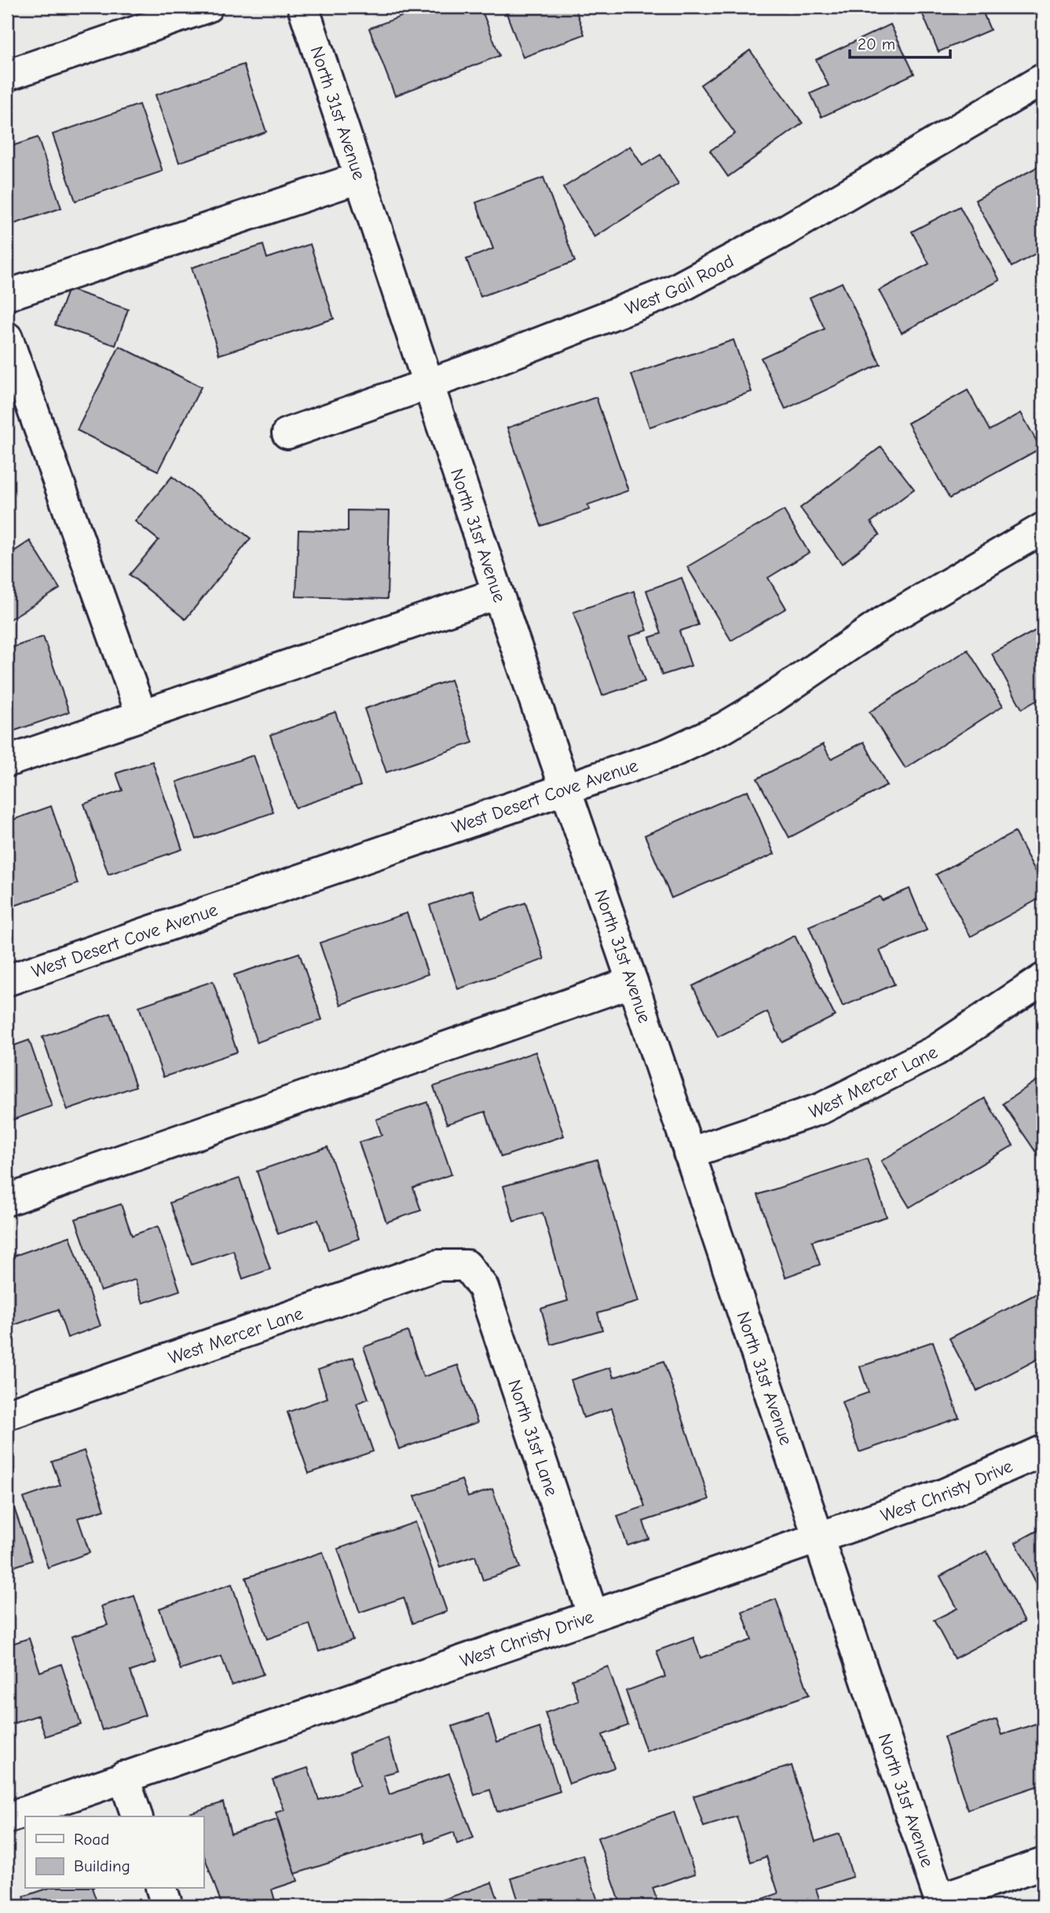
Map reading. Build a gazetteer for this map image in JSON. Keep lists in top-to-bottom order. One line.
{"streets":{"street":["North 31st Avenue","West Gail Road","West Desert Cove Avenue","West Mercer Lane","North 31st Lane","West Christy Drive"]},"crossings":[["North 31st Avenue","West Gail Road"],["North 31st Avenue","West Desert Cove Avenue"],["North 31st Avenue","West Mercer Lane"],["North 31st Avenue","West Christy Drive"],["West Mercer Lane","North 31st Lane"],["North 31st Lane","West Christy Drive"]],"legend":["Road","Building"],"scale_bar":"20 m"}
